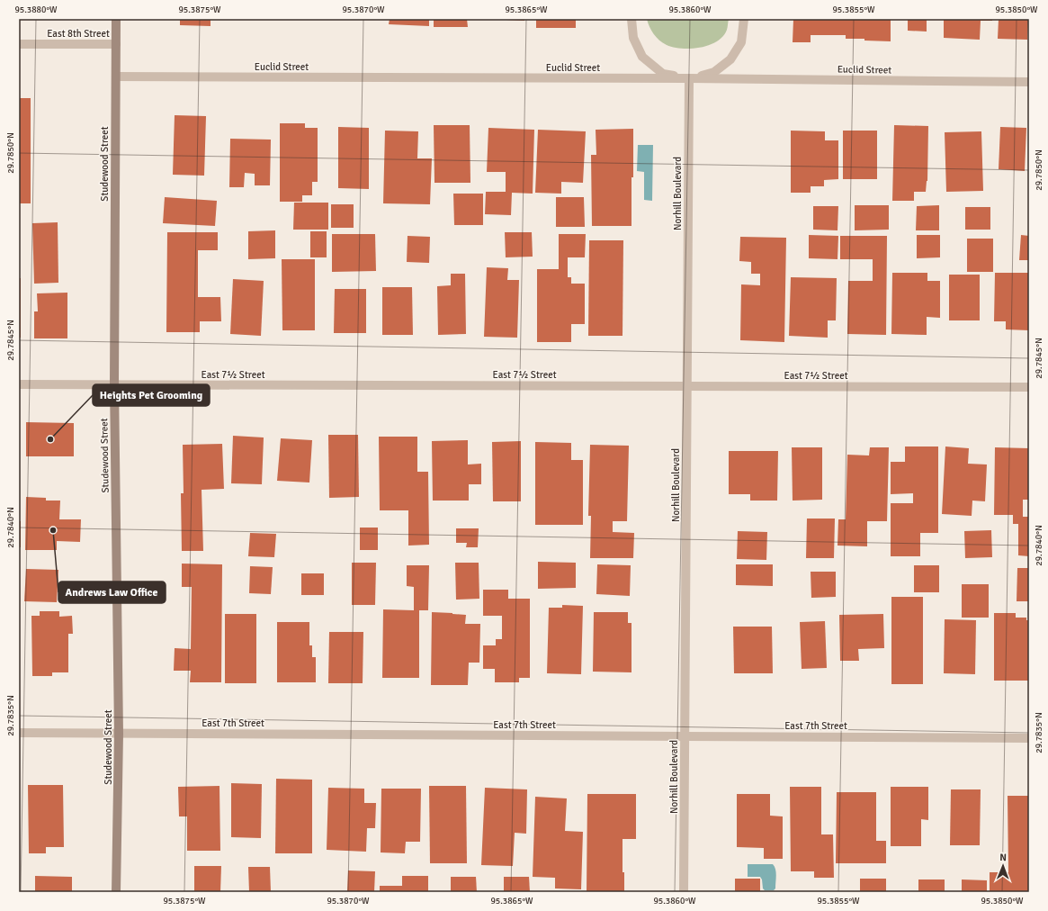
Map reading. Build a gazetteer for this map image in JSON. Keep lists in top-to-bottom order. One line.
{"streets":{"main road":["Studewood Street"],"street":["East 8th Street","Euclid Street","Norhill Boulevard","East 7½ Street","East 7th Street"]},"crossings":[["East 8th Street","Studewood Street"],["Euclid Street","Studewood Street"],["Euclid Street","Norhill Boulevard"],["Studewood Street","East 7½ Street"],["Studewood Street","East 7th Street"],["Norhill Boulevard","East 7½ Street"],["Norhill Boulevard","East 7th Street"]],"places":["Heights Pet Grooming","Andrews Law Office"],"north":"top","coordinates":["95.3880°W","95.3875°W","95.3870°W","95.3865°W","95.3860°W","95.3855°W","95.3850°W","29.7850°N","29.7845°N","29.7840°N","29.7835°N"]}
